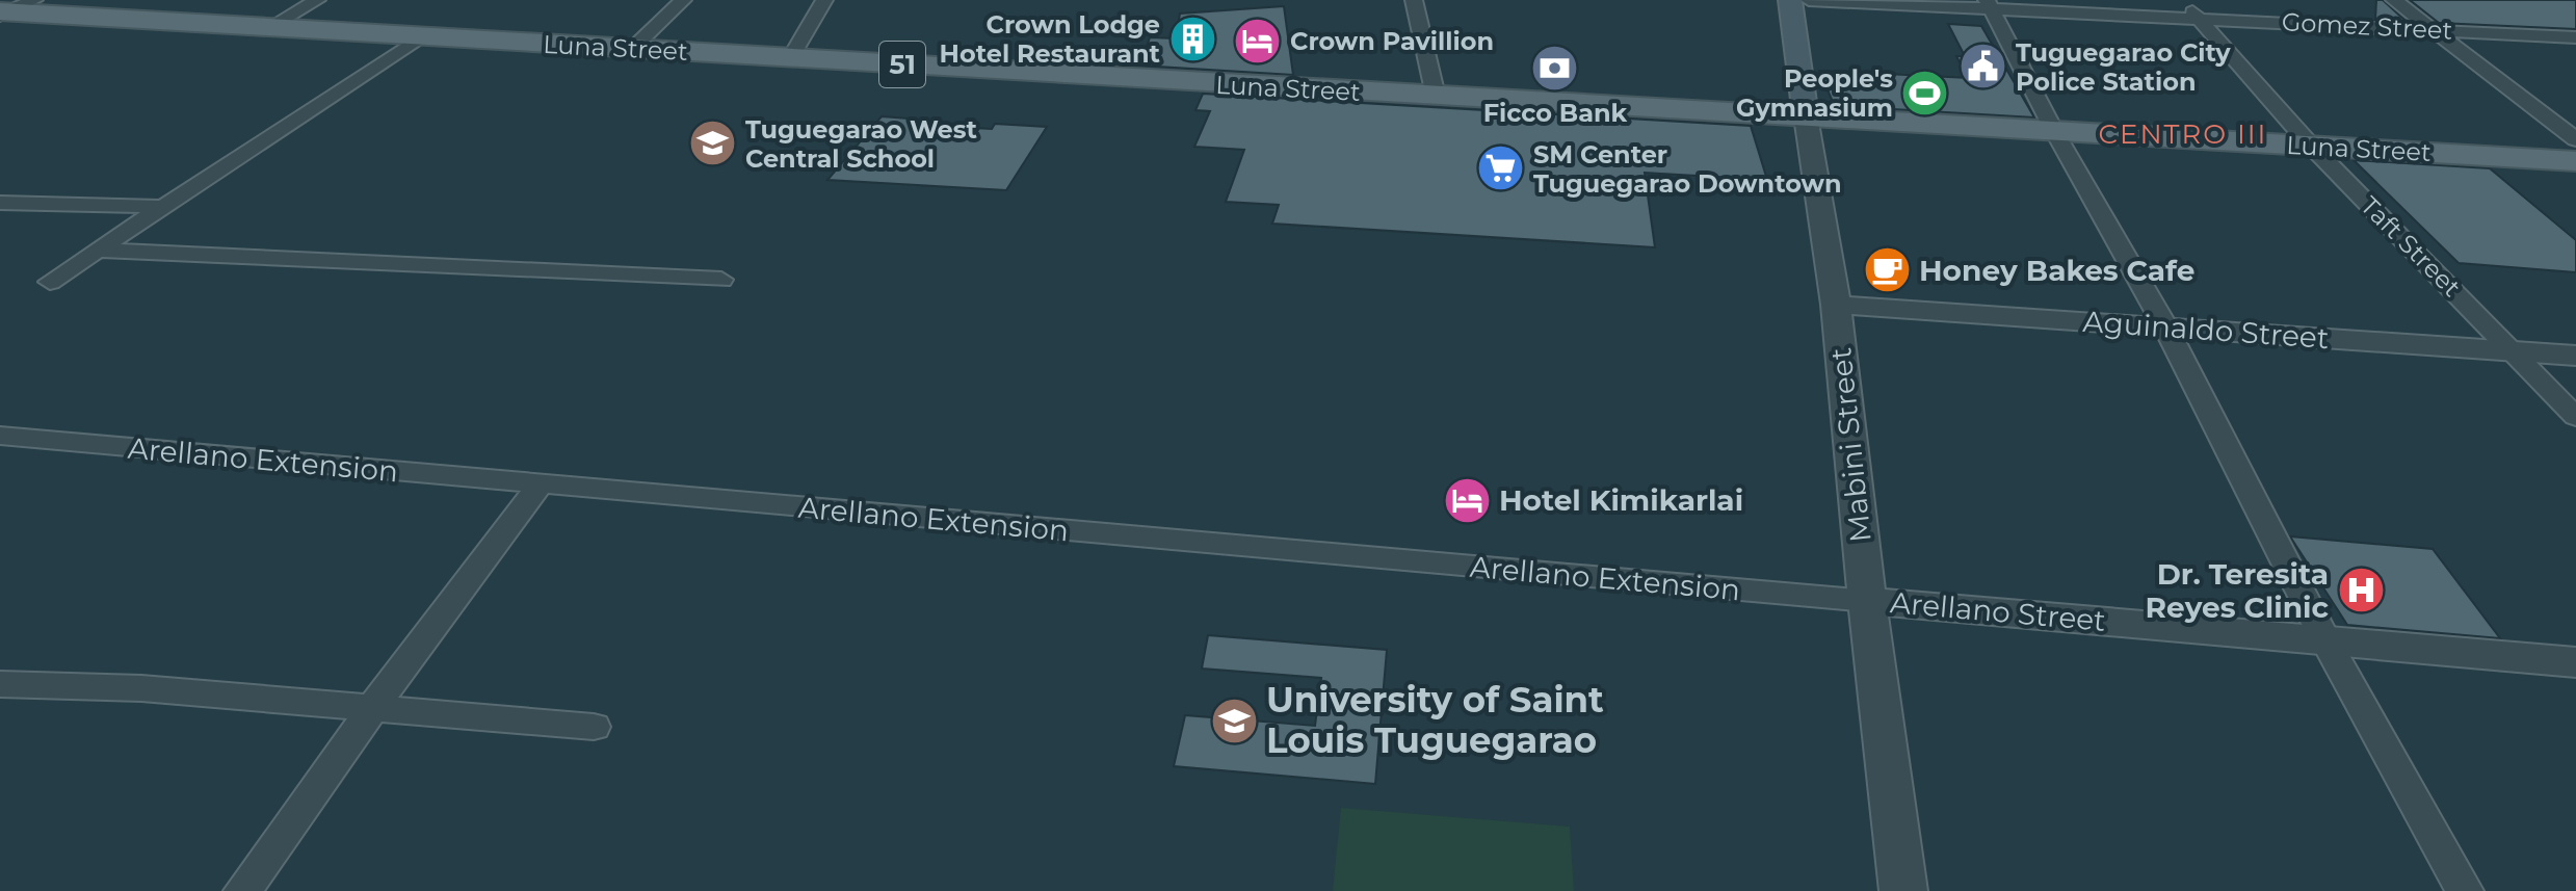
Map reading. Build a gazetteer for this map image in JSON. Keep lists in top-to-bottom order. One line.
{"streets":{"main road":["Luna Street","51","Mabini Street"],"street":["Gomez Street","Taft Street","Aguinaldo Street","Arellano Extension","Arellano Street"]},"crossings":[["Gomez Street","Taft Street"],["Luna Street","Taft Street"],["Luna Street","Mabini Street"],["Taft Street","Aguinaldo Street"],["Aguinaldo Street","Mabini Street"],["Mabini Street","Arellano Extension"],["Mabini Street","Arellano Street"],["Arellano Extension","Arellano Street"]],"districts":["CENTRO III"],"places":{"building":["Crown Lodge Hotel Restaurant"],"hotel":["Crown Pavillion","Hotel Kimikarlai"],"public building":["Tuguegarao City Police Station"],"bank":["Ficco Bank"],"sports":["People's Gymnasium"],"school or university":["Tuguegarao West Central School","University of Saint Louis Tuguegarao"],"supermarket":["SM Center Tuguegarao Downtown"],"cafe":["Honey Bakes Cafe"],"hospital":["Dr. Teresita Reyes Clinic"]}}
